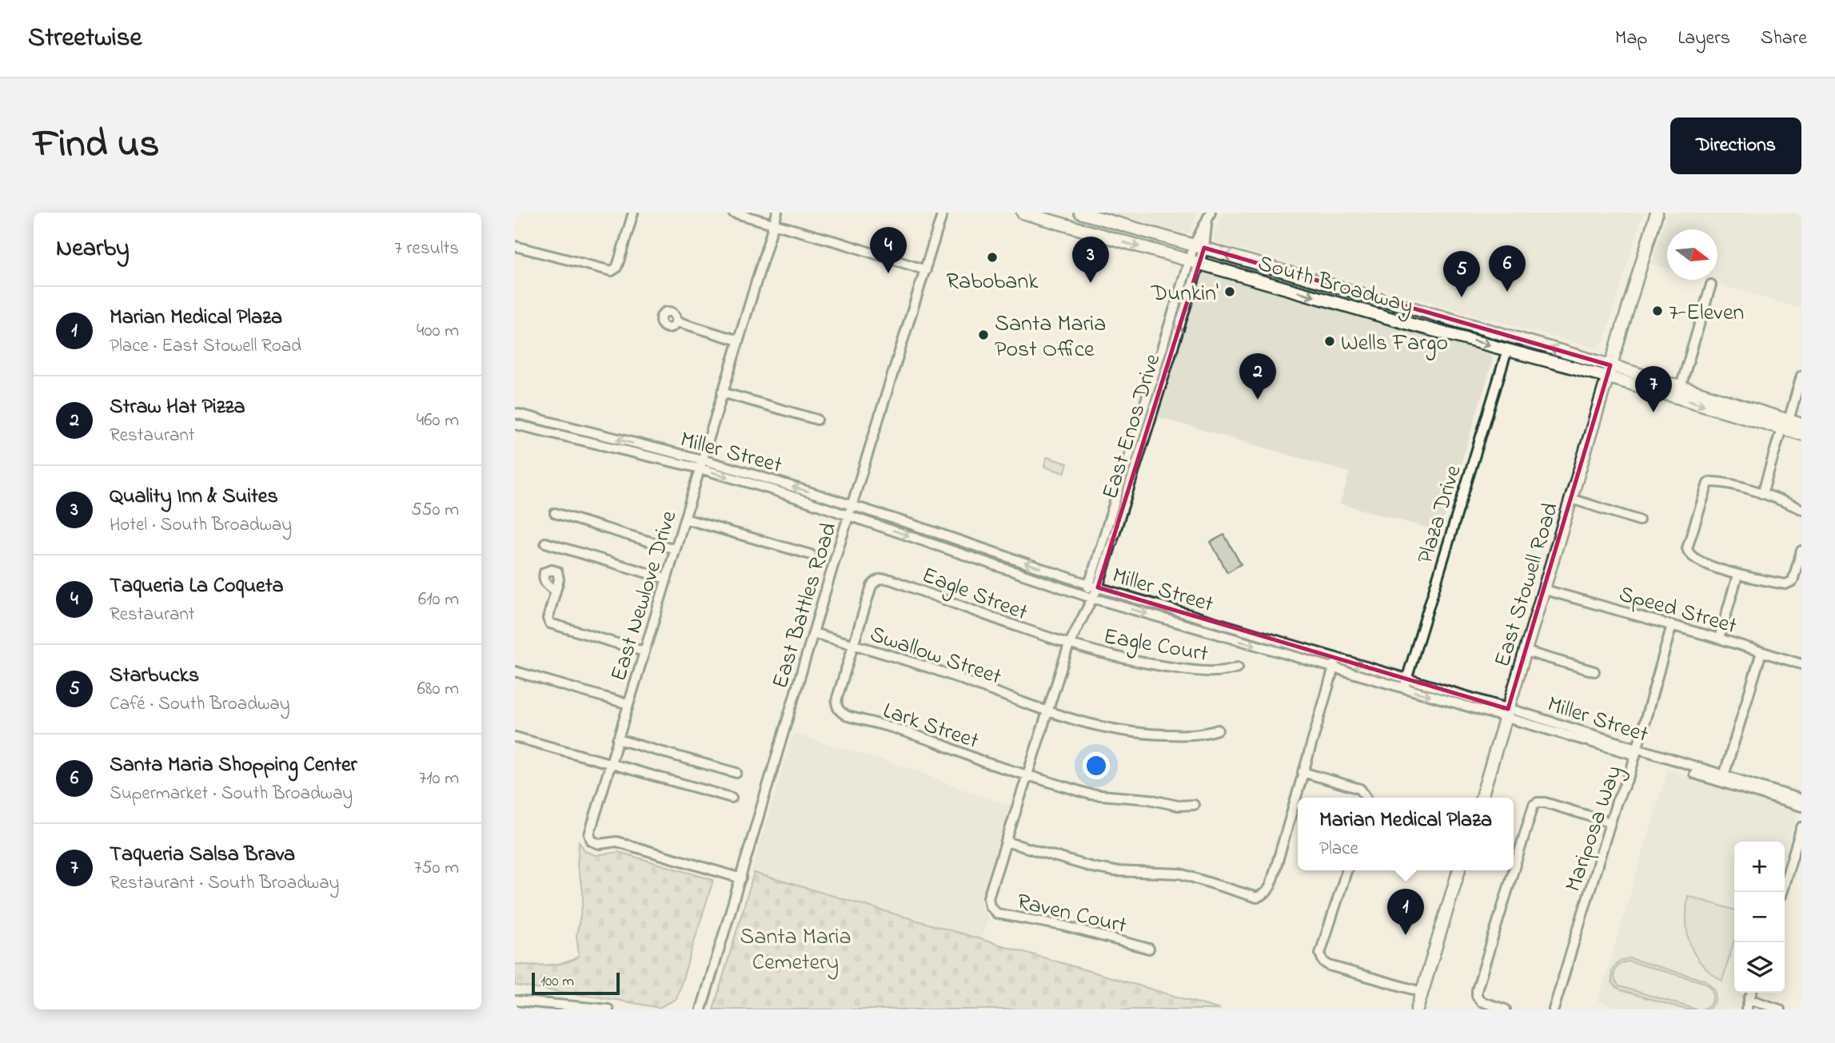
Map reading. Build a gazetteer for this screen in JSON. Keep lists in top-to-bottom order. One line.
{"streets":{"main road":["South Broadway","East Stowell Road"],"street":["East Enos Drive","Miller Street","Plaza Drive","Eagle Street","East Newlove Drive","East Battles Road","Speed Street","Eagle Court","Swallow Street","Lark Street","Mariposa Way","Raven Court"]},"crossings":[["South Broadway","East Enos Drive"],["South Broadway","Plaza Drive"],["South Broadway","East Stowell Road"],["East Enos Drive","Miller Street"],["East Enos Drive","Eagle Street"],["East Enos Drive","Eagle Court"],["East Enos Drive","Swallow Street"],["East Enos Drive","Lark Street"],["East Enos Drive","Raven Court"],["Miller Street","Plaza Drive"],["Miller Street","East Stowell Road"],["Miller Street","East Newlove Drive"],["Miller Street","East Battles Road"],["Miller Street","Mariposa Way"],["East Stowell Road","Speed Street"],["Eagle Street","Eagle Court"],["Eagle Street","Swallow Street"],["Eagle Street","Lark Street"],["East Newlove Drive","East Battles Road"],["East Battles Road","Swallow Street"],["Speed Street","Mariposa Way"],["Swallow Street","Lark Street"]],"parks":["Santa Maria Cemetery"],"places":["Rabobank","Dunkin'","7-Eleven","Santa Maria Post Office","Wells Fargo"],"scale_bar":"100 m","north":"right","page":{"header":"Streetwise","nav":["Map","Layers","Share"],"title":"Find us","buttons":"Directions","heading":["Nearby","7 results"],"pins":["4","3","6","5","2","7","1"],"list":[{"mark":"1","name":"Marian Medical Plaza","note":"Place · East Stowell Road","value":"400 m"},{"mark":"2","name":"Straw Hat Pizza","note":"Restaurant","value":"460 m"},{"mark":"3","name":"Quality Inn & Suites","note":"Hotel · South Broadway","value":"550 m"},{"mark":"4","name":"Taqueria La Coqueta","note":"Restaurant","value":"610 m"},{"mark":"5","name":"Starbucks","note":"Café · South Broadway","value":"680 m"},{"mark":"6","name":"Santa Maria Shopping Center","note":"Supermarket · South Broadway","value":"710 m"},{"mark":"7","name":"Taqueria Salsa Brava","note":"Restaurant · South Broadway","value":"750 m"}],"popup":["Marian Medical Plaza","Place"],"map_buttons":["+","−"],"scale":"100 m"}}
